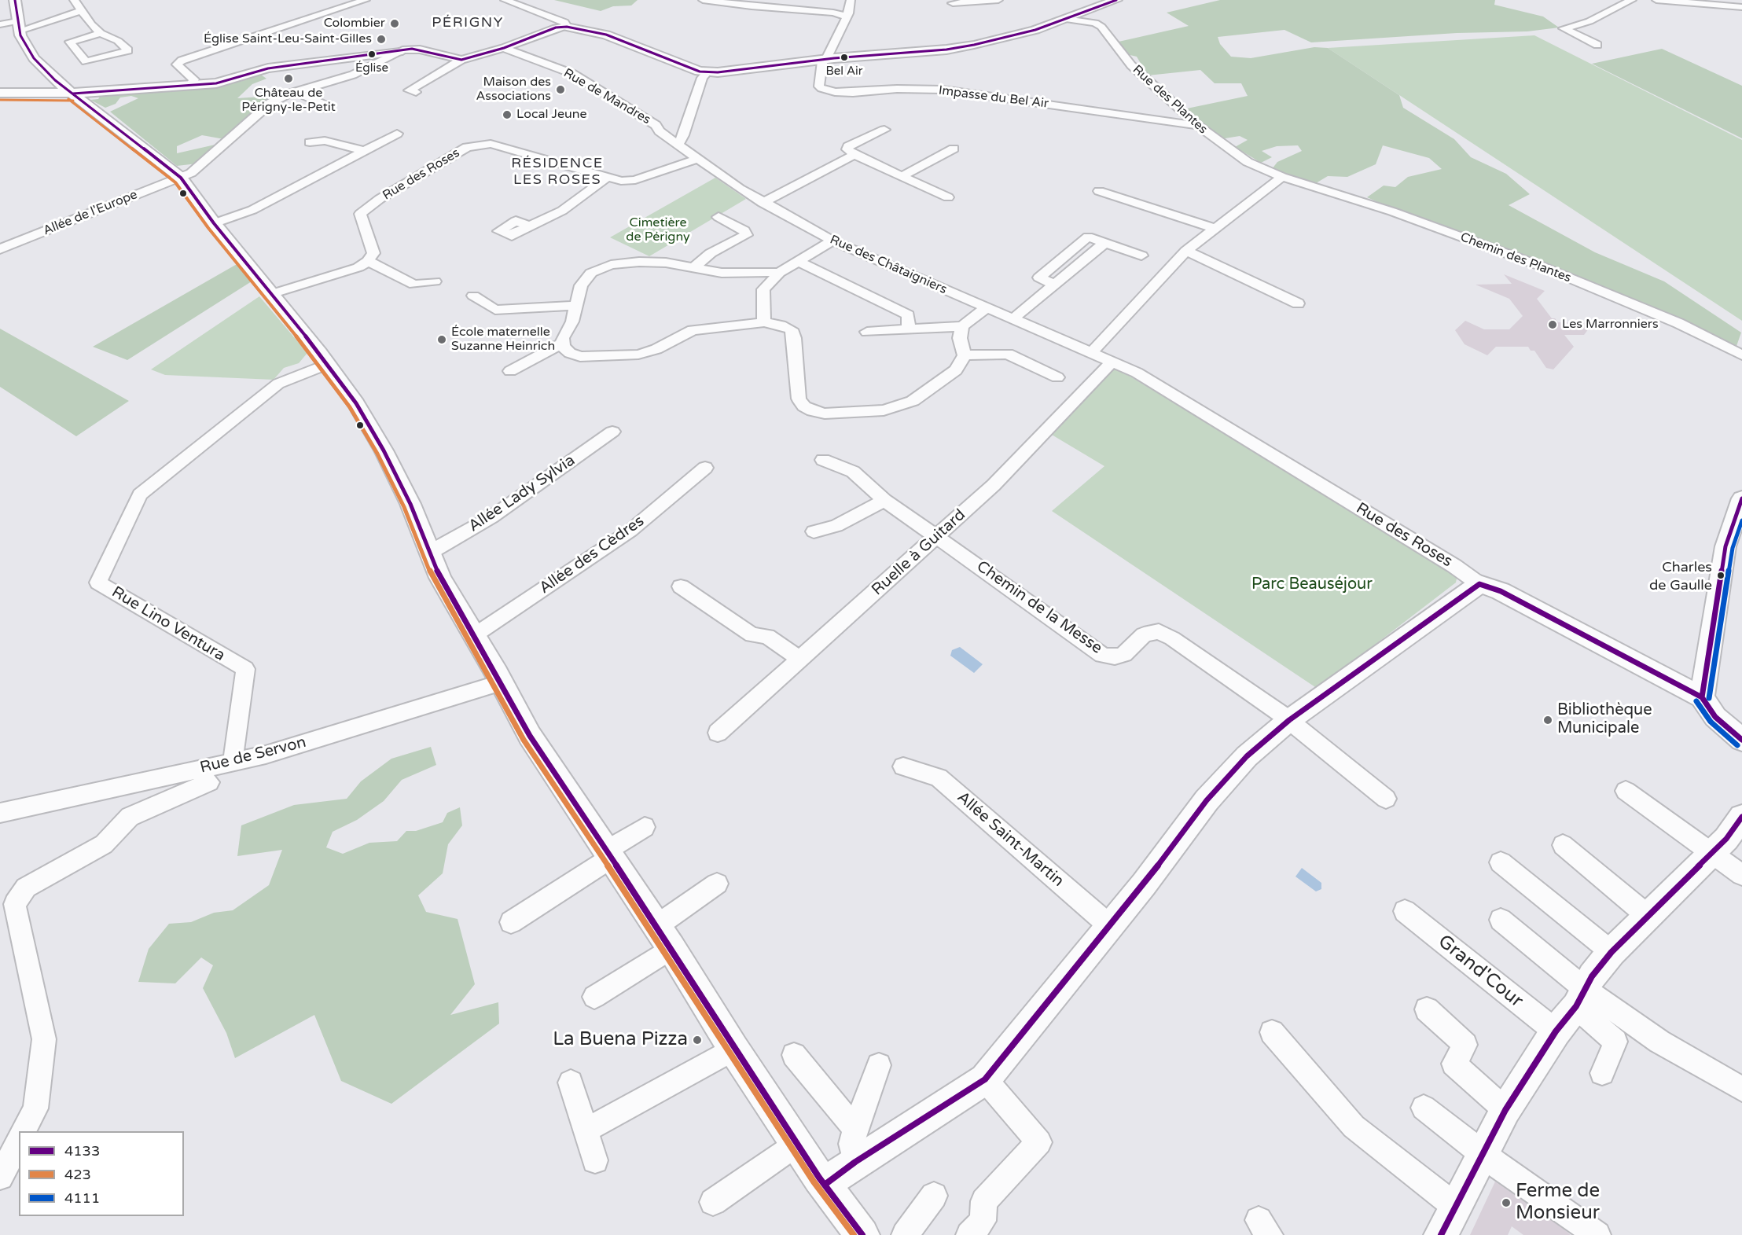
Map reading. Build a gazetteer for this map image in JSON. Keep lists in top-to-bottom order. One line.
{"streets":{"street":["Rue de Mandres","Impasse du Bel Air","Rue des Plantes","Rue des Roses","Allée de l'Europe","Chemin des Plantes","Rue des Châtaigniers","Allée Lady Sylvia","Ruelle à Guitard","Allée des Cèdres","Chemin de la Messe","Rue Lino Ventura","Rue de Servon","Allée Saint-Martin","Grand'Cour"]},"crossings":[["Rue de Mandres","Rue des Châtaigniers"],["Impasse du Bel Air","Rue des Plantes"],["Rue des Plantes","Chemin des Plantes"],["Rue des Roses","Rue des Châtaigniers"],["Rue des Roses","Ruelle à Guitard"],["Rue des Châtaigniers","Ruelle à Guitard"],["Ruelle à Guitard","Chemin de la Messe"],["Rue Lino Ventura","Rue de Servon"]],"districts":["PÉRIGNY","RÉSIDENCE LES ROSES"],"parks":["Cimetière de Périgny","Parc Beauséjour"],"places":["Colombier","Église Saint-Leu-Saint-Gilles","Église","Bel Air","Château de Périgny-le-Petit","Maison des Associations","Local Jeune","Les Marronniers","École maternelle Suzanne Heinrich","Charles de Gaulle","Bibliothèque Municipale","La Buena Pizza","Ferme de Monsieur"],"lines":["transit line 4133","transit line 423","transit line 4111"],"legend":["4133","423","4111"]}
